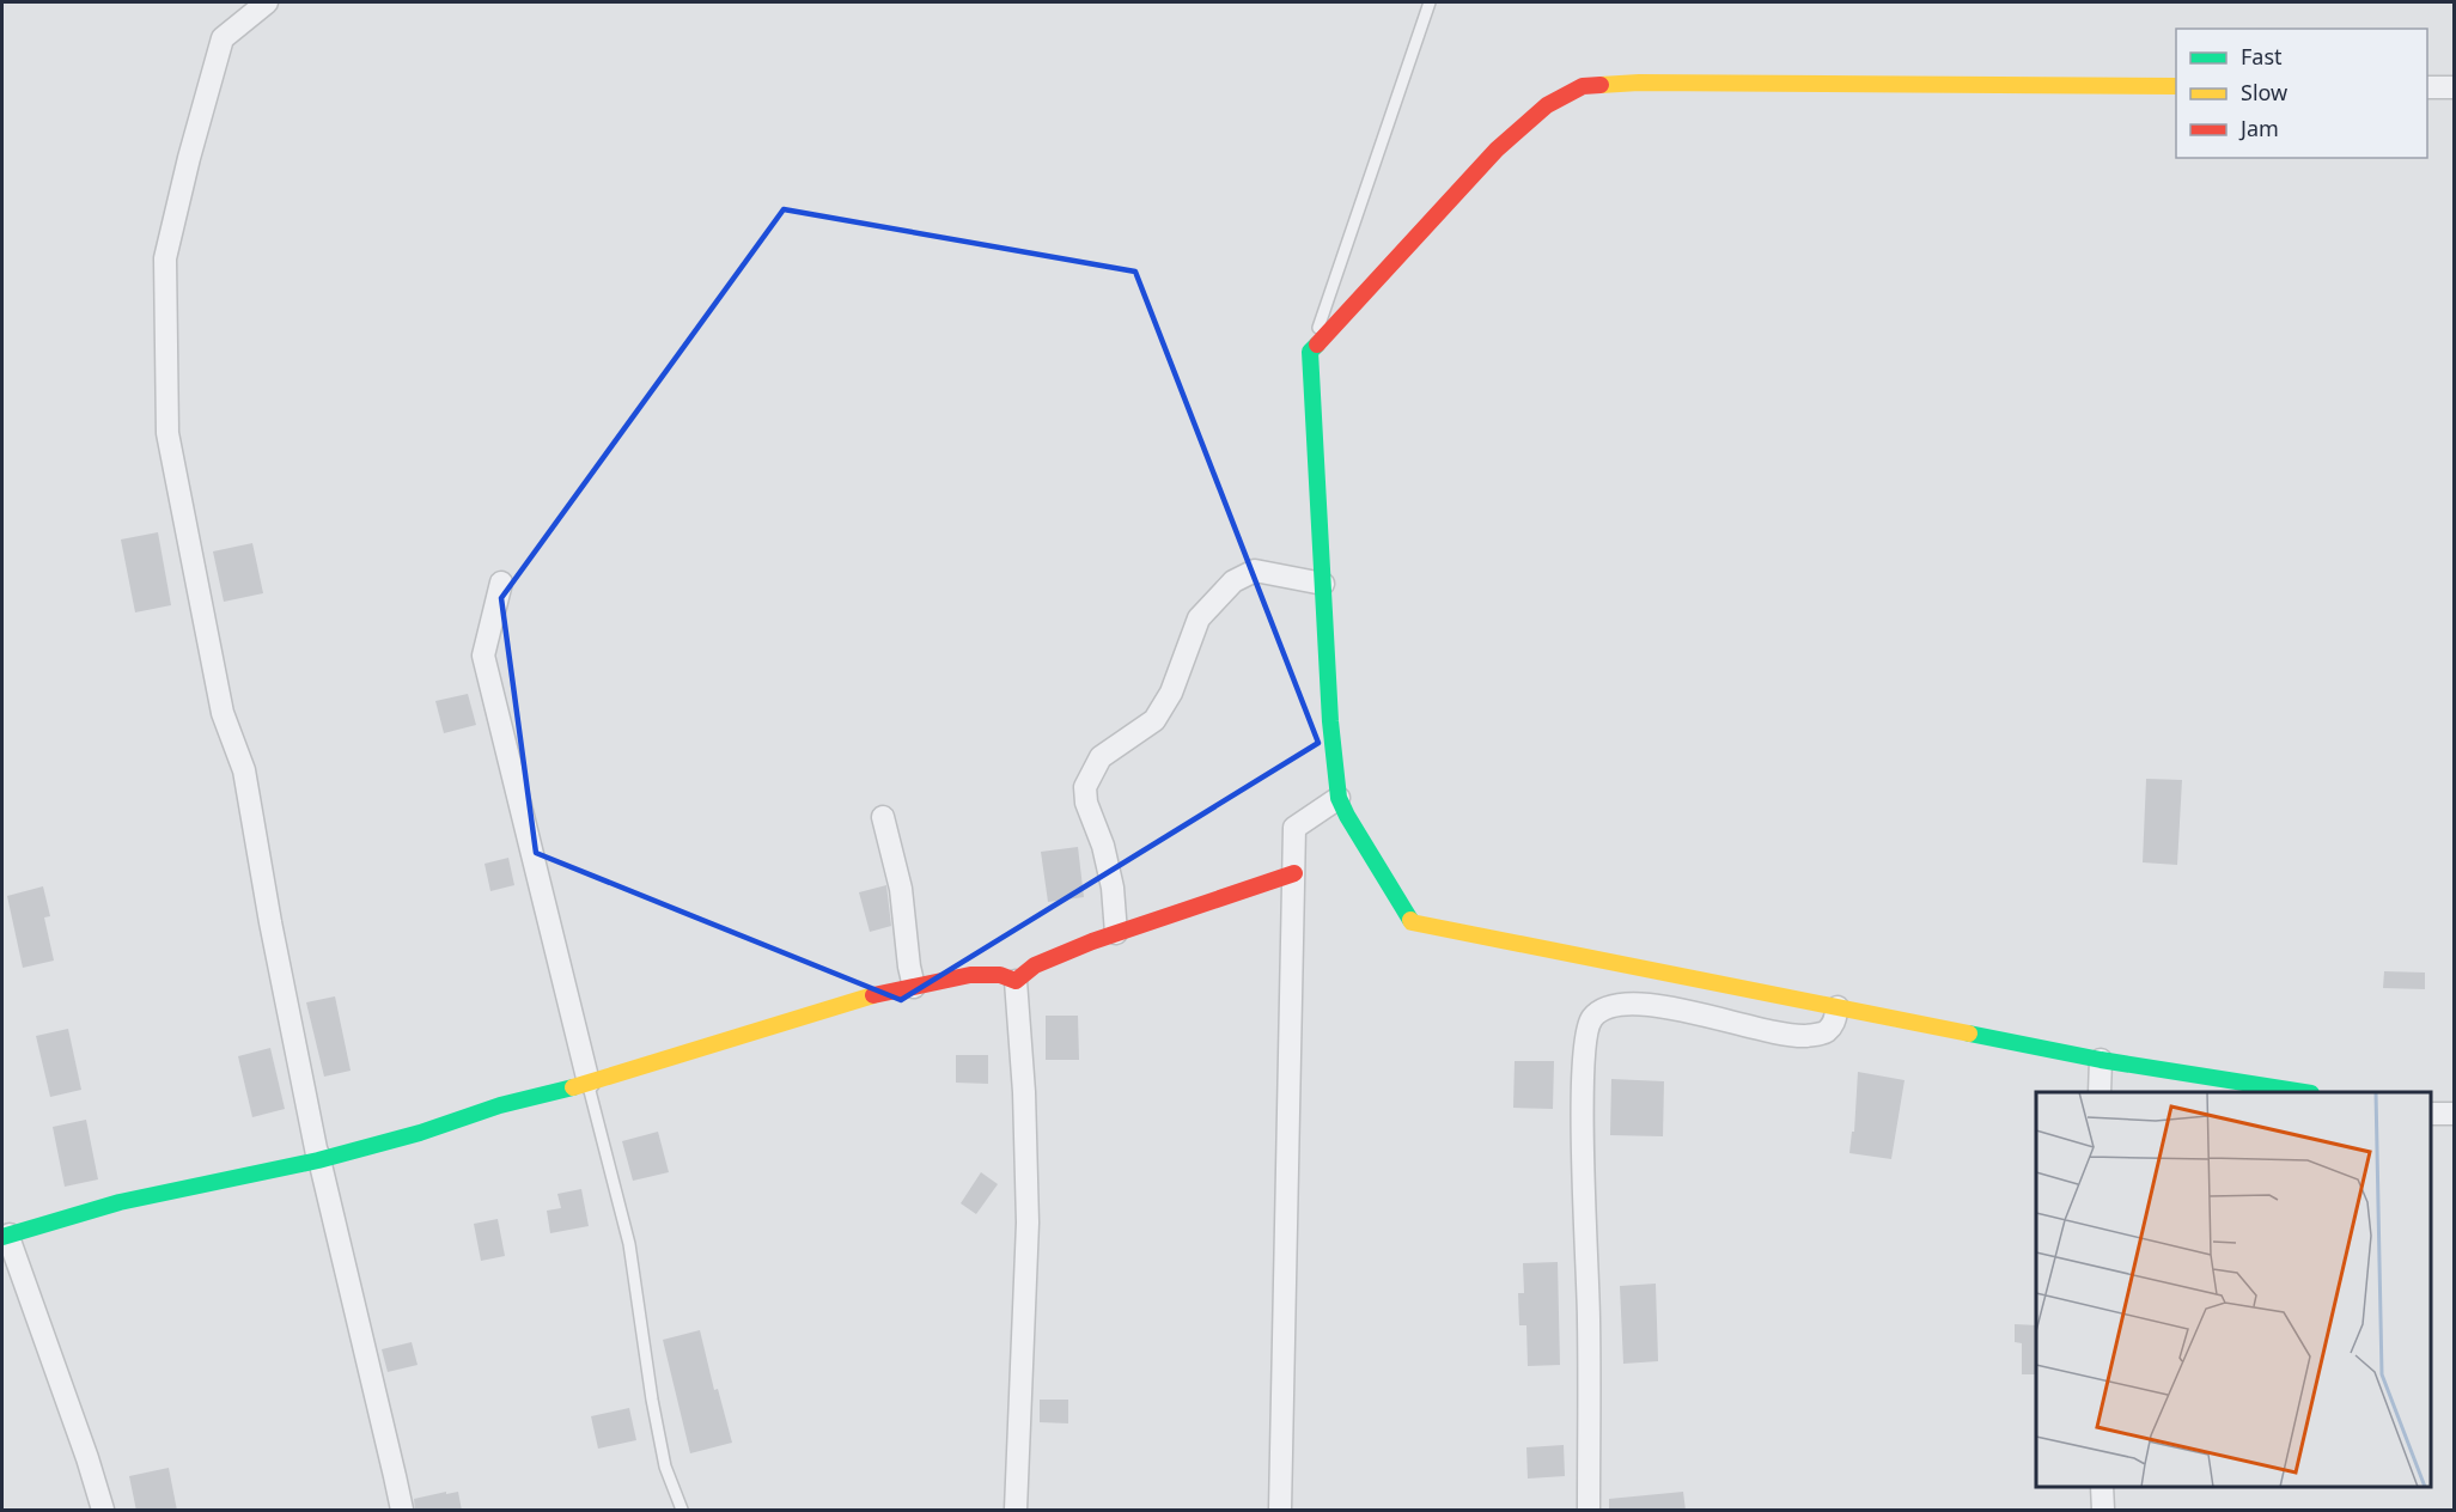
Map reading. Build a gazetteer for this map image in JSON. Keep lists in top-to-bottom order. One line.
{"legend":["Fast","Slow","Jam"]}
